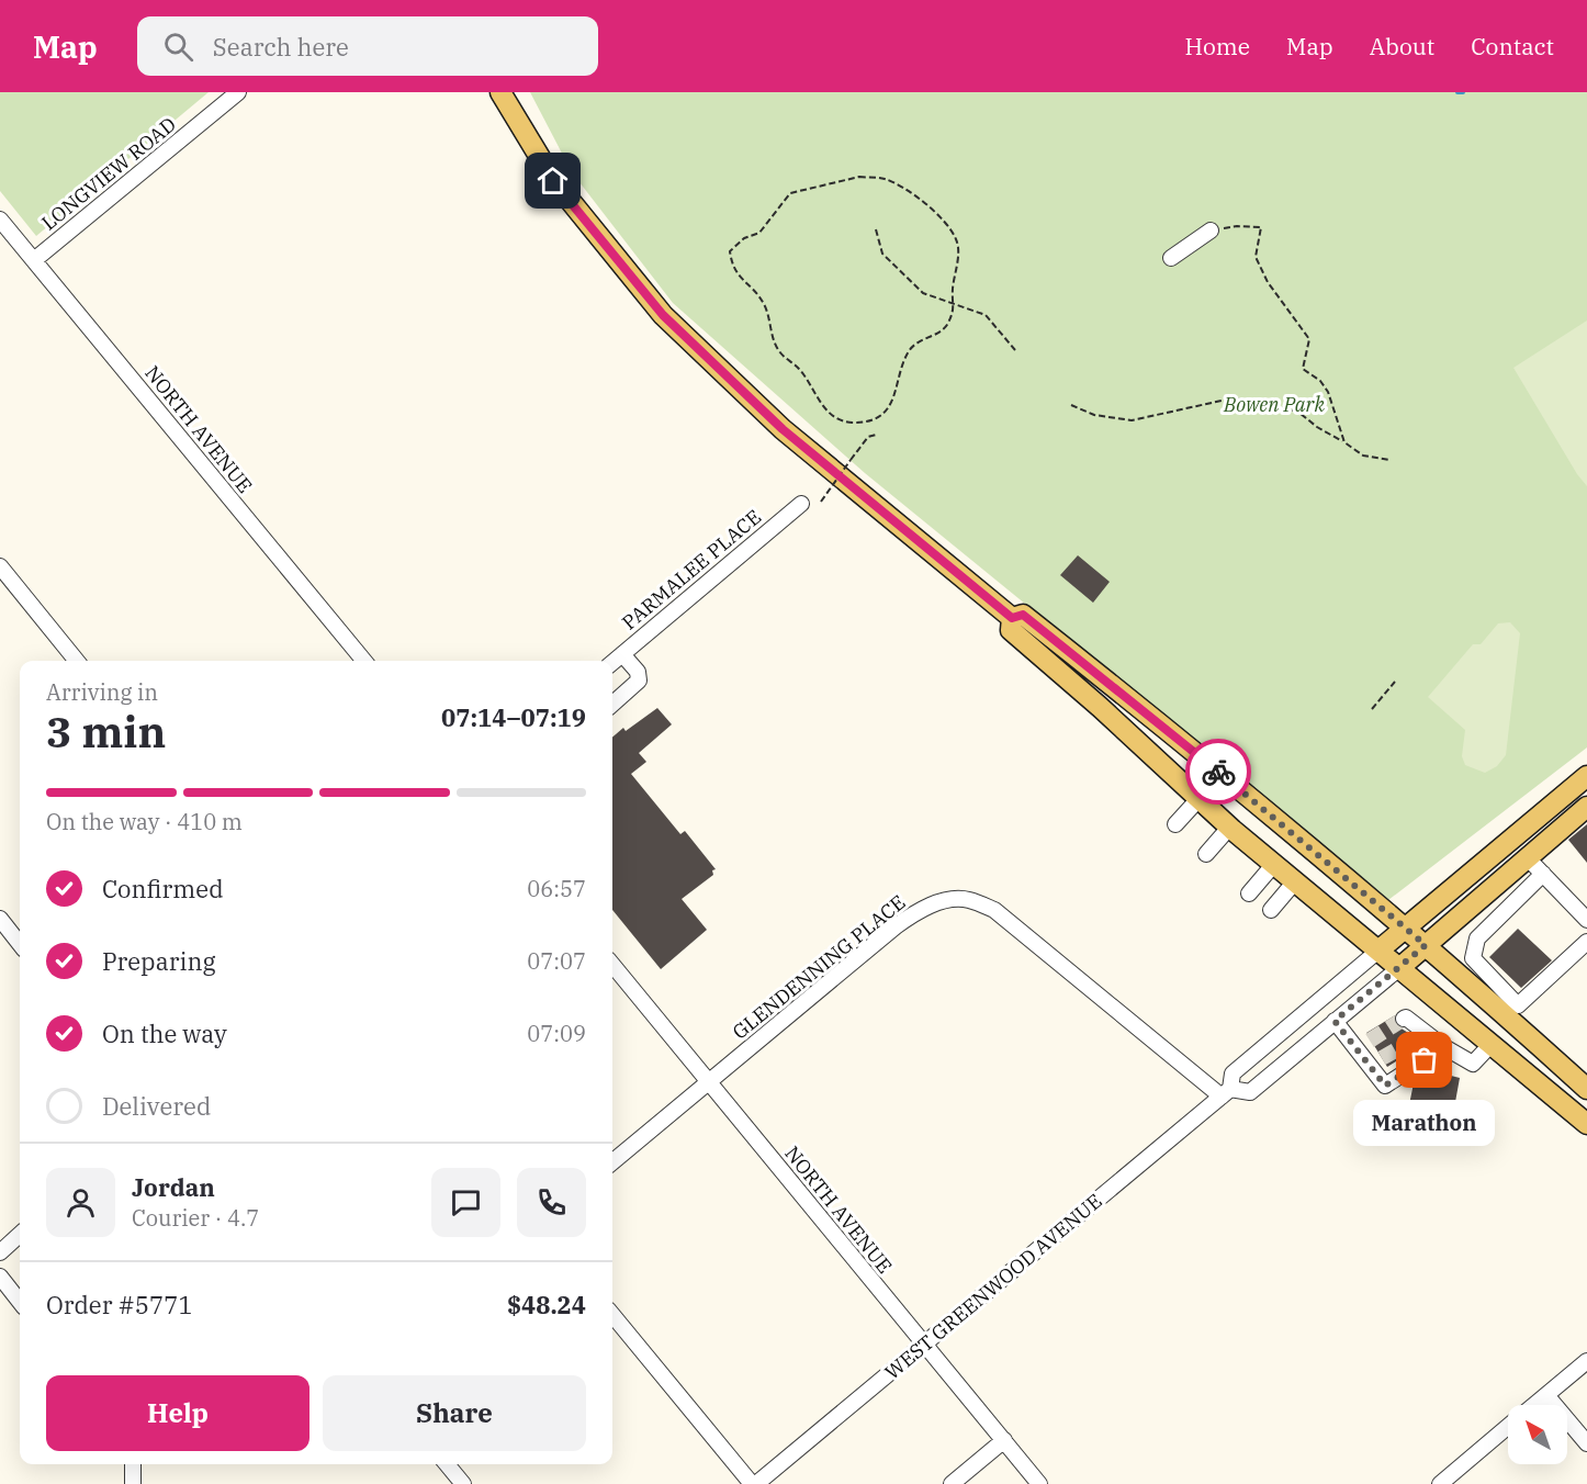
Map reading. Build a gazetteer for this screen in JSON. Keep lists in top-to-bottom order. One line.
{"streets":{"street":["LONGVIEW ROAD","NORTH AVENUE","PARMALEE PLACE","GLENDENNING PLACE","WEST GREENWOOD AVENUE"]},"crossings":[["LONGVIEW ROAD","NORTH AVENUE"],["NORTH AVENUE","GLENDENNING PLACE"],["NORTH AVENUE","WEST GREENWOOD AVENUE"],["GLENDENNING PLACE","WEST GREENWOOD AVENUE"]],"parks":["Bowen Park"],"places":["Marathon"],"north":"top left","page":{"header":"Map","search":"Search here","nav":["Home","Map","About","Contact"],"heading":["3 min","Arriving in","07:14–07:19"],"panel":["Jordan","Courier · 4.7","Order #5771","$48.24"],"bar":"On the way · 410 m","list":[["Confirmed","06:57"],["Preparing","07:07"],["On the way","07:09"],"Delivered"],"bubble":"Marathon","buttons":["Help","Share"]}}
